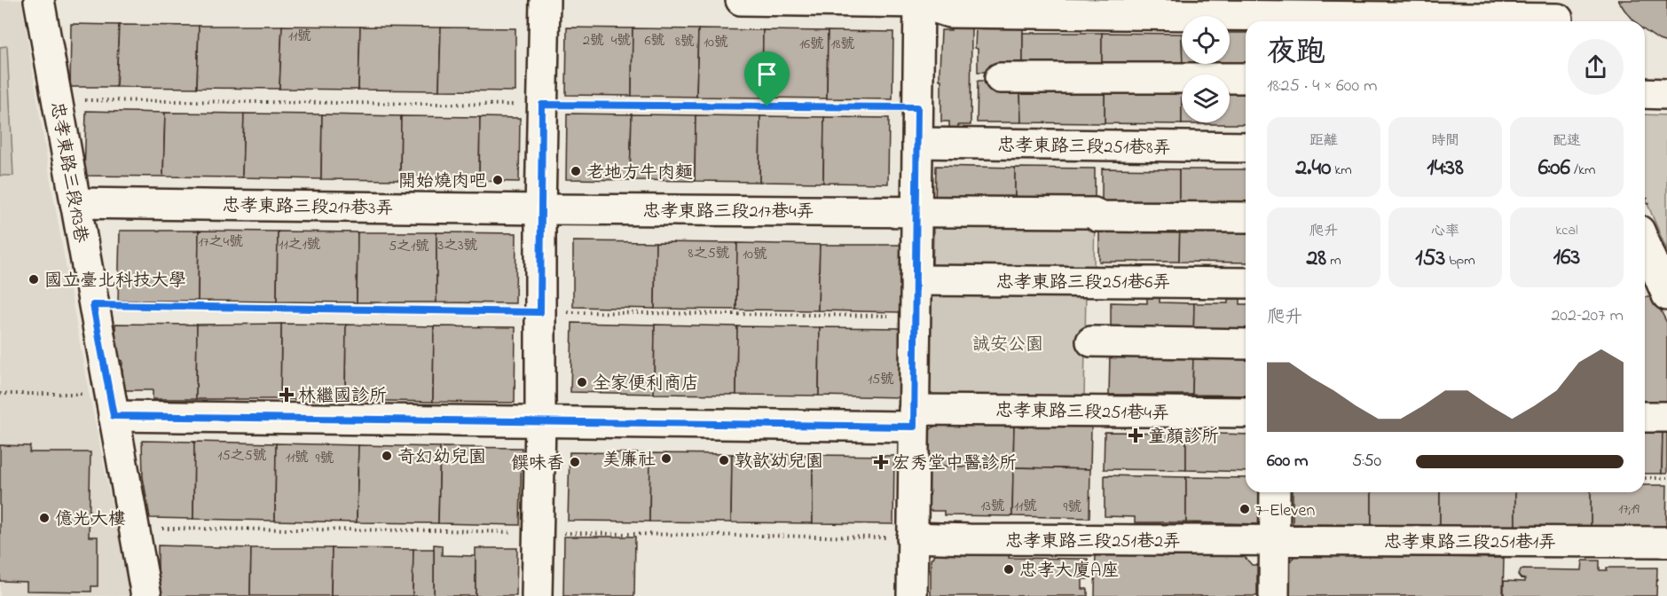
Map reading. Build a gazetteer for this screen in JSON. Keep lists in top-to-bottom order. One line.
{"streets":{"street":["忠孝東路三段251巷8弄","忠孝東路三段193巷","忠孝東路三段217巷3弄","忠孝東路三段217巷4弄","忠孝東路三段251巷6弄","忠孝東路三段251巷4弄","忠孝東路三段251巷2弄","忠孝東路三段251巷1弄"]},"crossings":[["忠孝東路三段193巷","忠孝東路三段217巷3弄"],["忠孝東路三段193巷","忠孝東路三段251巷4弄"],["忠孝東路三段217巷3弄","忠孝東路三段217巷4弄"],["忠孝東路三段251巷2弄","忠孝東路三段251巷1弄"]],"parks":["誠安公園"],"places":{"other":["老地方牛肉麵","開始燒肉吧","國立臺北科技大學","全家便利商店","奇幻幼兒園","美廉社","敦歆幼兒園","饌味香","7-Eleven","億光大樓","忠孝大廈A座"],"health":["林繼國診所","童顏診所","宏秀堂中醫診所"]},"house_numbers":["11號","2號","4號","6號","8號","10號","16號","18號","17之4號","11之1號","3之3號","5之1號","8之5號","10號","15號","15之5號","11號","9號","13號","11號","9號","17;19"],"page":{"heading":["夜跑","18:25 · 4 × 600 m"],"stats":[["距離","2.40 km"],["時間","14:38"],["配速","6:06 /km"],["爬升","28 m"],["心率","153 bpm"],["kcal","163"]],"chart":["爬升","202–207 m"],"list":[{"name":"600 m","note":"5:50"}]}}
